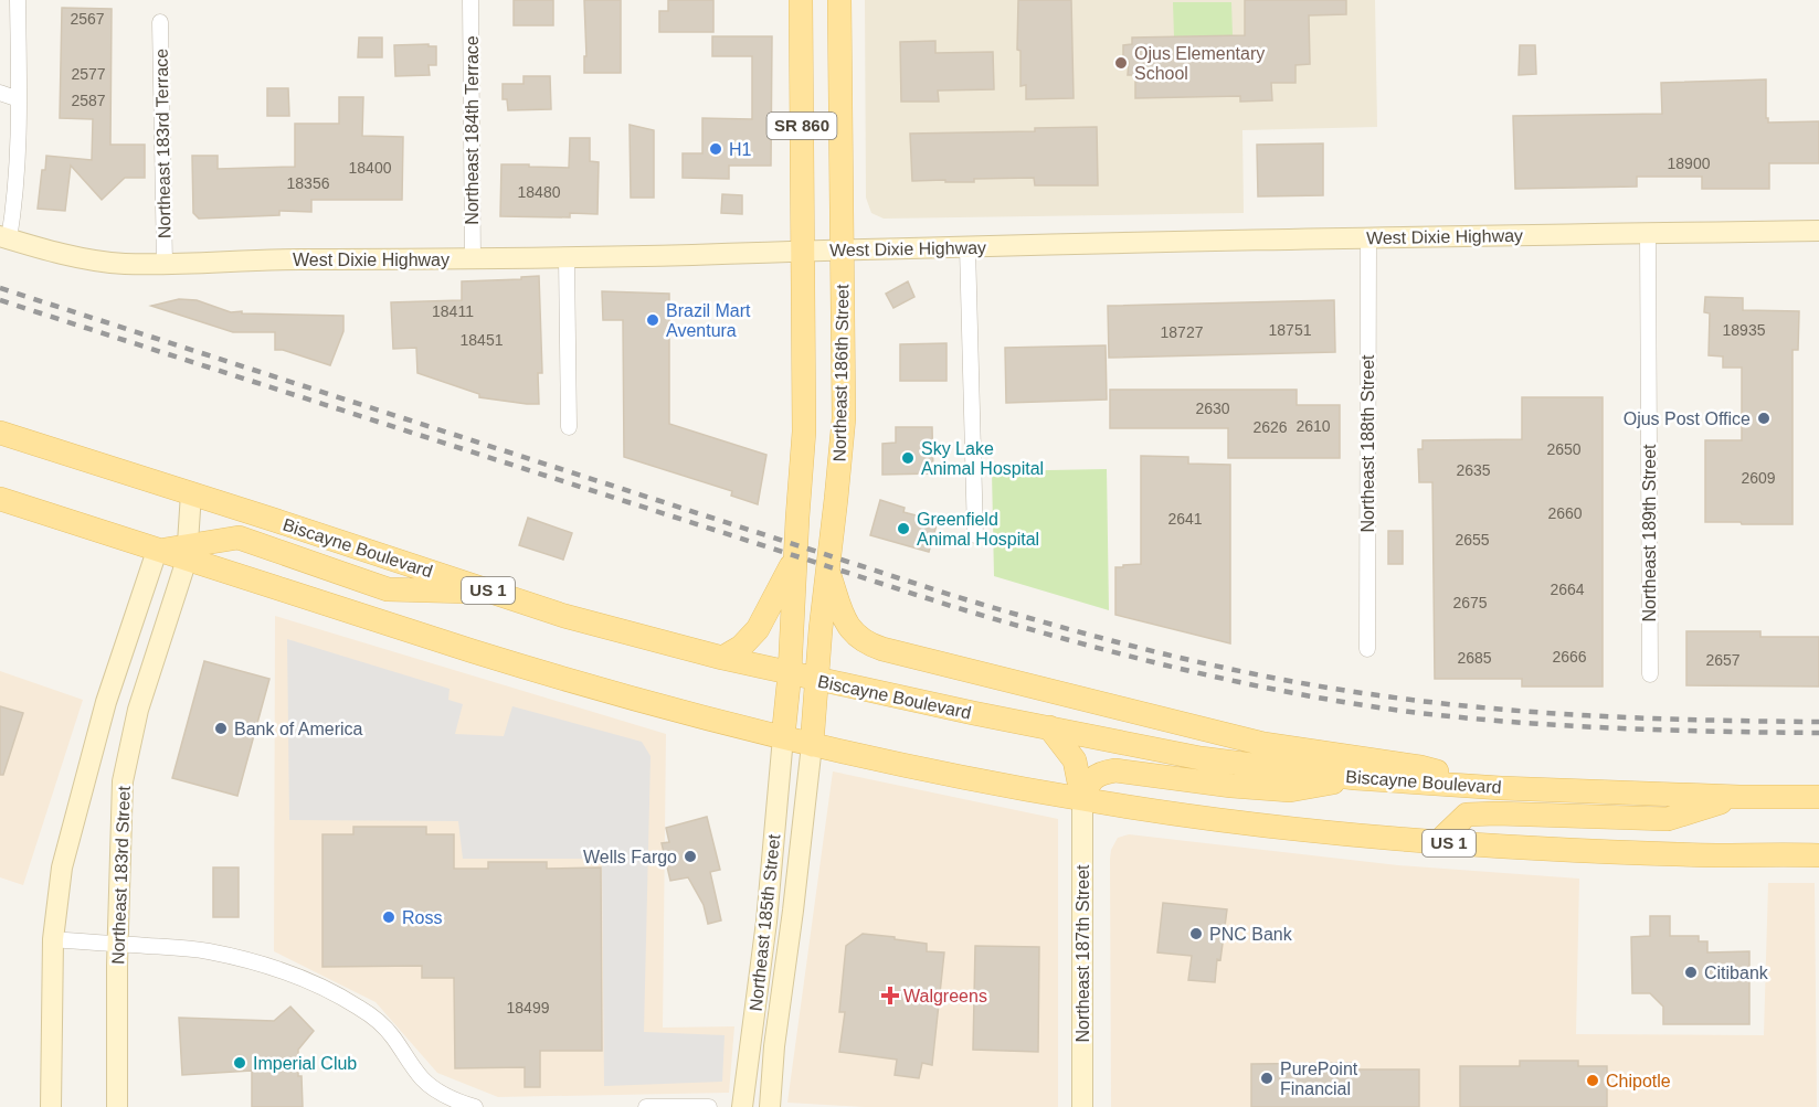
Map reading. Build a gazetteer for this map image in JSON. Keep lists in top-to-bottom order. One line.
{"streets":{"main road":["SR 860","Northeast 186th Street","Biscayne Boulevard","US 1"],"street":["Northeast 184th Terrace","Northeast 183rd Terrace","West Dixie Highway","Northeast 188th Street","Northeast 189th Street","Northeast 183rd Street","Northeast 185th Street","Northeast 187th Street"]},"crossings":[["Northeast 184th Terrace","West Dixie Highway"],["Northeast 183rd Terrace","West Dixie Highway"],["West Dixie Highway","Northeast 186th Street"],["West Dixie Highway","Northeast 188th Street"],["West Dixie Highway","Northeast 189th Street"],["Northeast 186th Street","Biscayne Boulevard"],["Northeast 186th Street","US 1"],["Northeast 186th Street","Northeast 185th Street"],["Biscayne Boulevard","Northeast 183rd Street"],["US 1","Northeast 183rd Street"],["US 1","Northeast 185th Street"],["US 1","Northeast 187th Street"]],"places":{"other":["Ojus Elementary School","H1","Brazil Mart Aventura","Ojus Post Office","Sky Lake Animal Hospital","Greenfield Animal Hospital","Bank of America","Wells Fargo","Ross","PNC Bank","Citibank","Imperial Club","PurePoint Financial","Chipotle"],"health":["Walgreens"]},"house_numbers":["2567","2577","2587","18900","18400","18356","18480","18411","18751","18935","18727","18451","2630","2610","2626","2650","2635","2609","2660","2641","2655","2664","2675","2666","2685","2657","18499"]}
